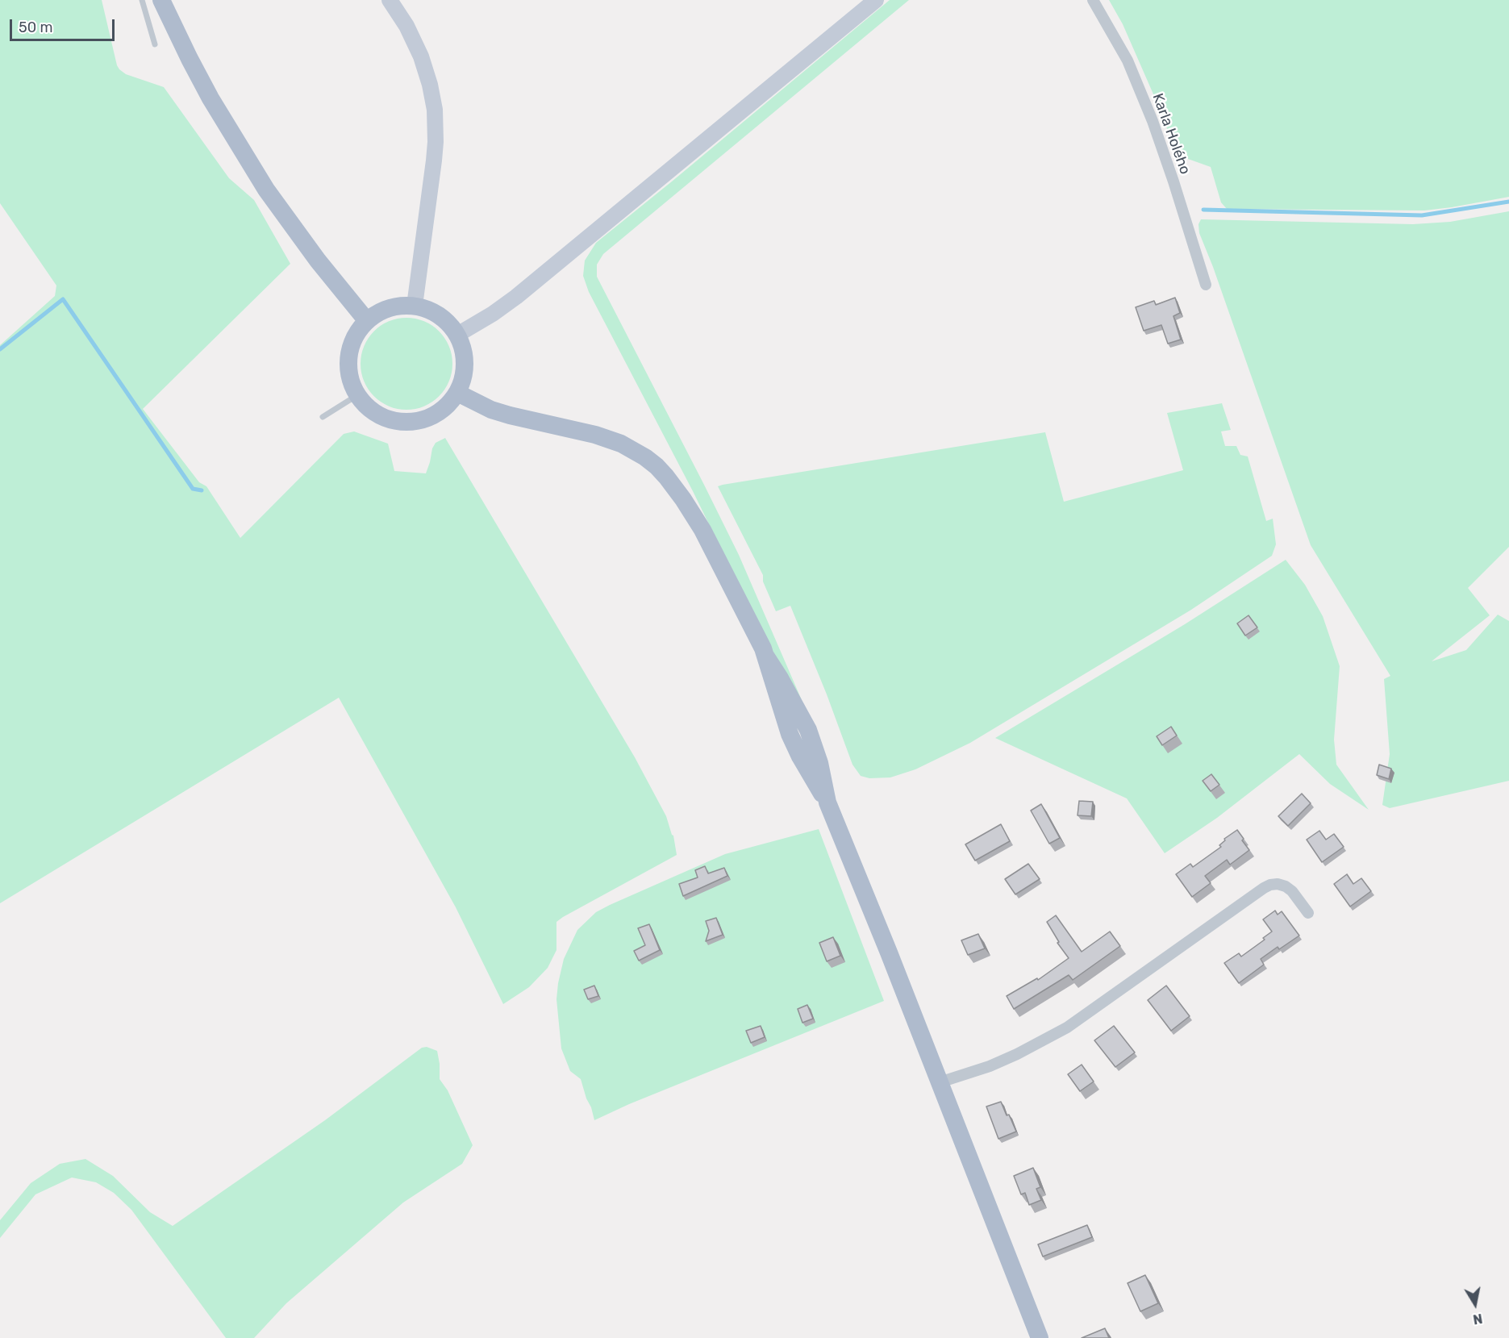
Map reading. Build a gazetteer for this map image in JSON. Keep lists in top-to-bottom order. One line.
{"streets":{"street":["Karla Holého"]},"scale_bar":"50 m","north":"bottom"}
